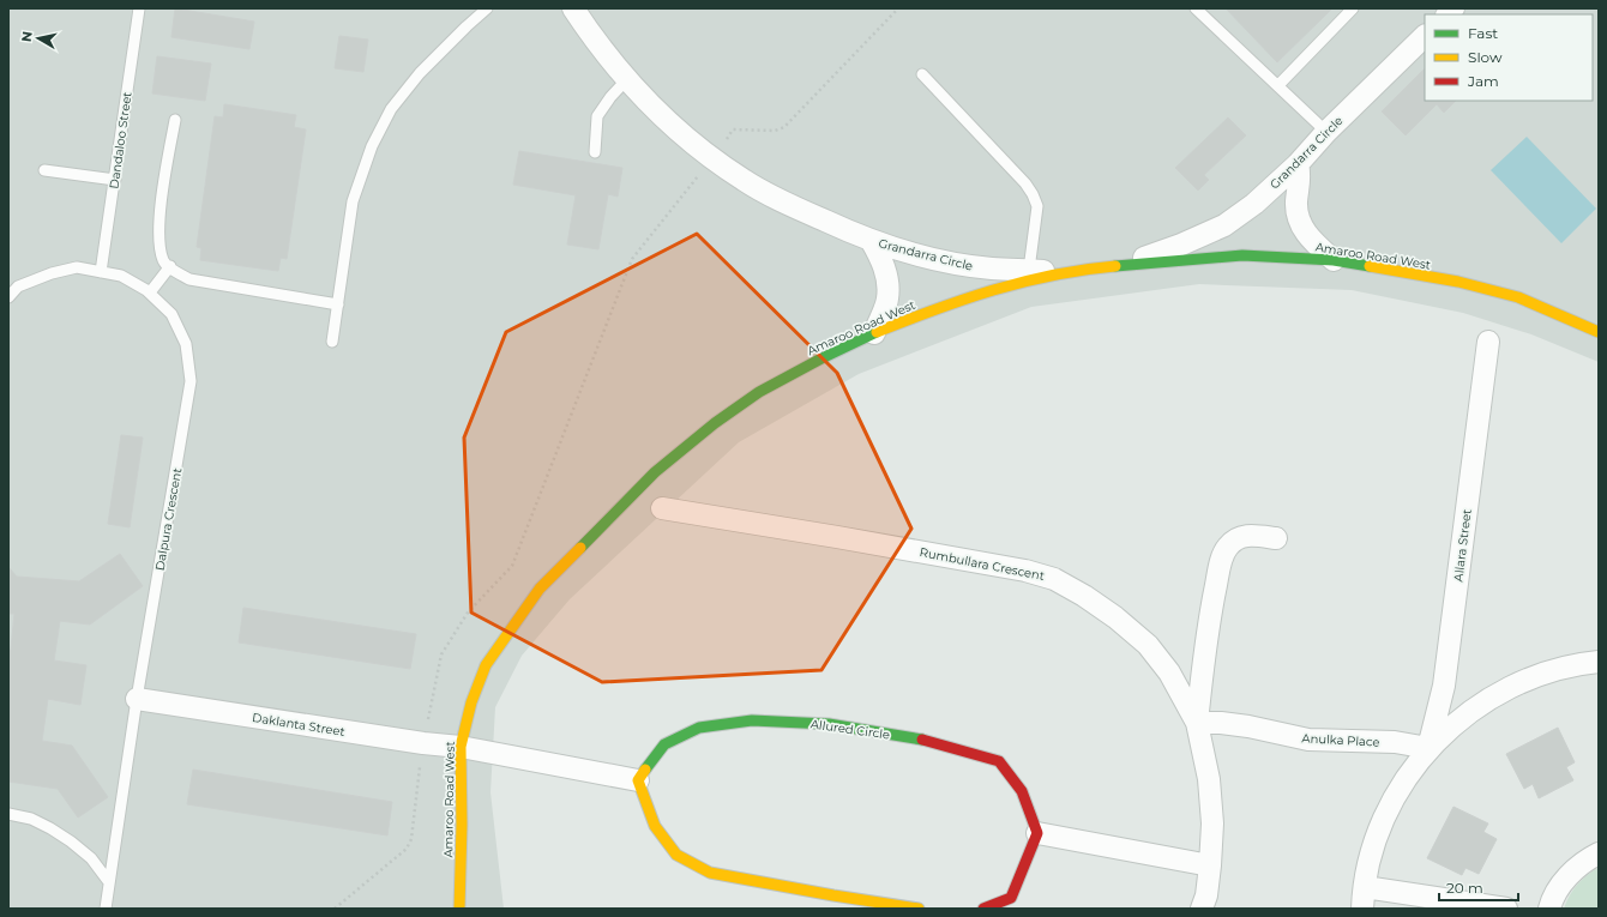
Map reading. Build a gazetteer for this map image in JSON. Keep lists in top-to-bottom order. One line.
{"streets":{"street":["Grandarra Circle","Amaroo Road West","Allara Street","Rumbullara Crescent","Daklanta Street","Allured Circle","Anulka Place"],"lane":["Dandaloo Street","Dalpura Crescent"]},"crossings":[["Dandaloo Street","Dalpura Crescent"],["Grandarra Circle","Amaroo Road West"],["Amaroo Road West","Daklanta Street"],["Dalpura Crescent","Daklanta Street"],["Allara Street","Anulka Place"],["Rumbullara Crescent","Anulka Place"]],"legend":["Fast","Slow","Jam"],"scale_bar":"20 m","north":"left"}
